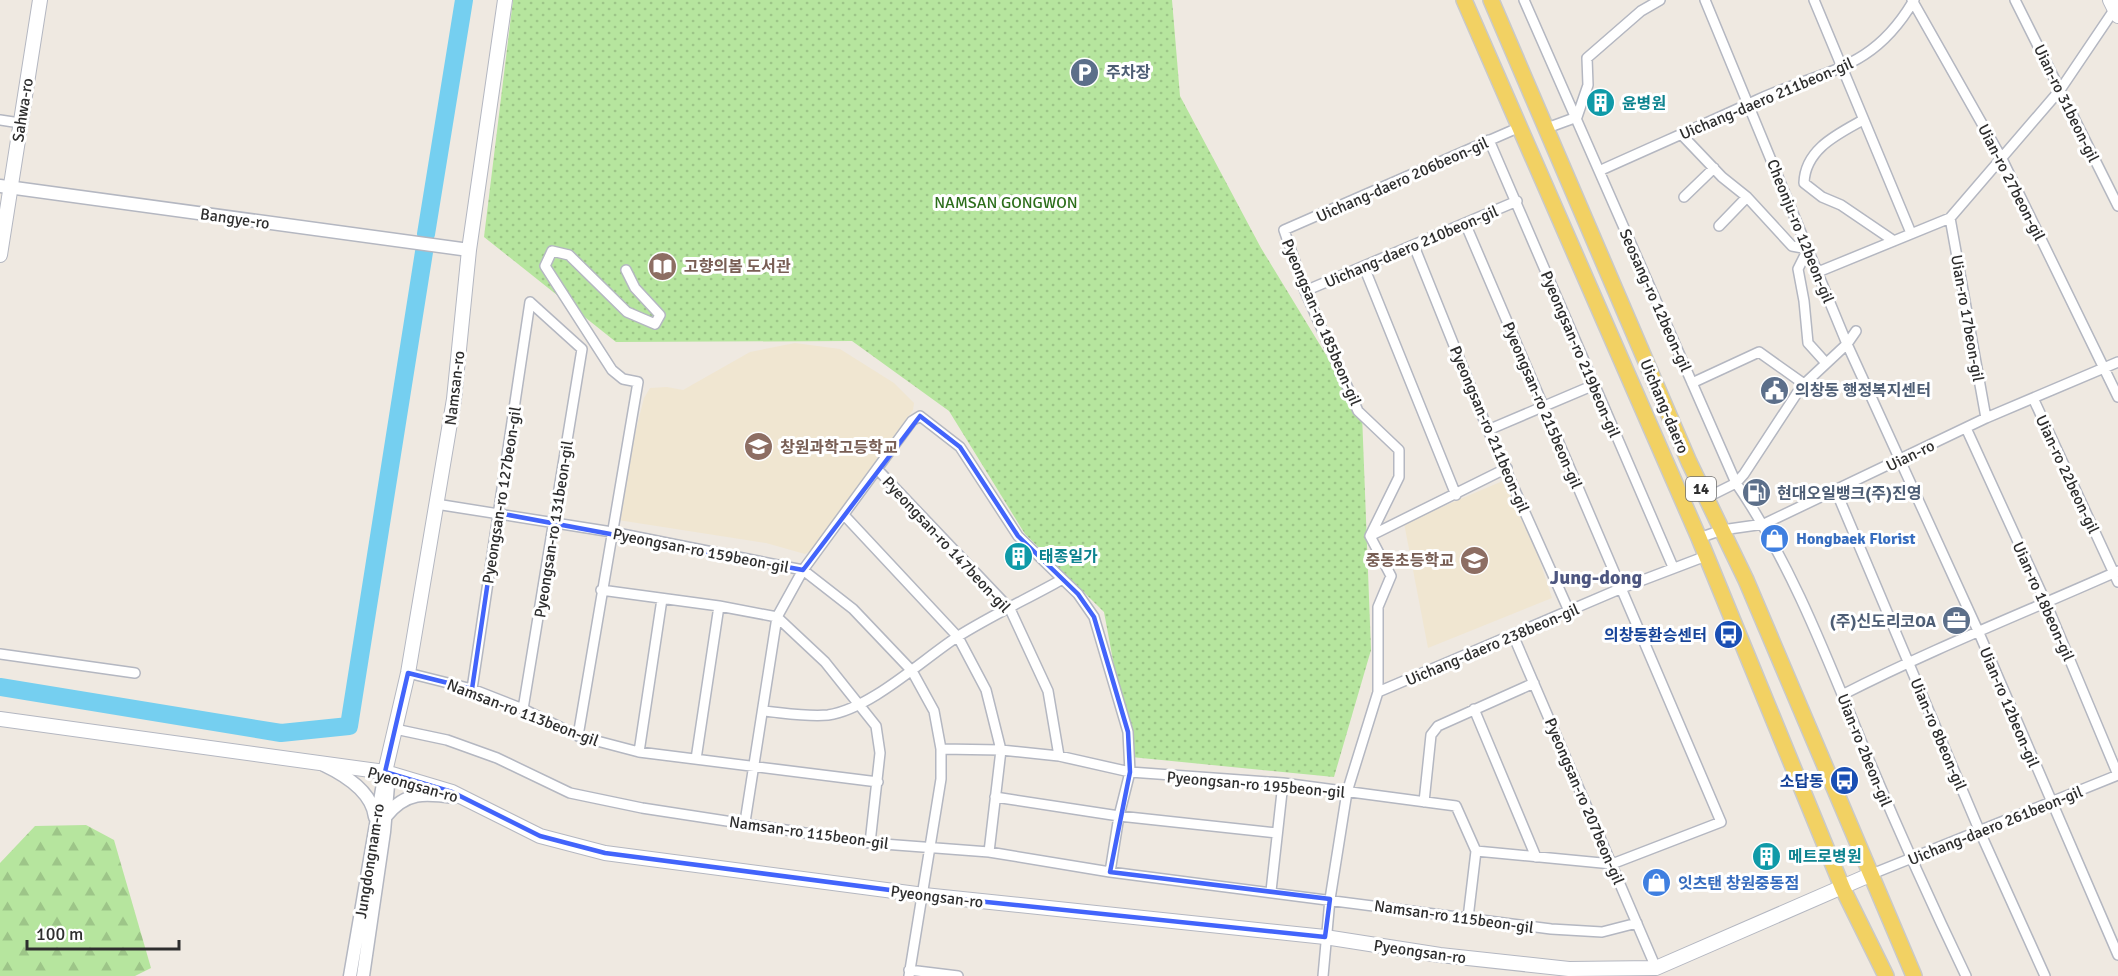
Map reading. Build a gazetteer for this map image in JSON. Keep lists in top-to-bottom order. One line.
{"streets":{"main road":["Sahwa-ro","Namsan-ro","Uichang-daero","14","Pyeongsan-ro"],"street":["Uichang-daero 211beon-gil","Uian-ro 31beon-gil","Uichang-daero 206beon-gil","Uian-ro 27beon-gil","Bangye-ro","Cheonju-ro 12beon-gil","Uichang-daero 210beon-gil","Seosang-ro 12beon-gil","Uian-ro 17beon-gil","Pyeongsan-ro 185beon-gil","Pyeongsan-ro 219beon-gil","Pyeongsan-ro 215beon-gil","Pyeongsan-ro 211beon-gil","Uian-ro","Uian-ro 22beon-gil","Pyeongsan-ro 127beon-gil","Pyeongsan-ro 131beon-gil","Pyeongsan-ro 147beon-gil","Pyeongsan-ro 159beon-gil","Uian-ro 18beon-gil","Uichang-daero 238beon-gil","Uian-ro 12beon-gil","Namsan-ro 113beon-gil","Uian-ro 8beon-gil","Uian-ro 2beon-gil","Pyeongsan-ro 195beon-gil","Pyeongsan-ro 207beon-gil","Uichang-daero 261beon-gil","Namsan-ro 115beon-gil","Jungdongnam-ro"]},"crossings":[["Uichang-daero 211beon-gil","Uian-ro 27beon-gil"],["Uichang-daero 211beon-gil","Cheonju-ro 12beon-gil"],["Uichang-daero 211beon-gil","Seosang-ro 12beon-gil"],["Sahwa-ro","Bangye-ro"],["Uichang-daero 206beon-gil","Pyeongsan-ro 185beon-gil"],["Uichang-daero 206beon-gil","Pyeongsan-ro 219beon-gil"],["Uichang-daero 206beon-gil","Uichang-daero"],["Uian-ro 27beon-gil","Uian-ro"],["Bangye-ro","Namsan-ro"],["Cheonju-ro 12beon-gil","Uian-ro"],["Cheonju-ro 12beon-gil","Uian-ro 12beon-gil"],["Uichang-daero 210beon-gil","Pyeongsan-ro 185beon-gil"],["Uichang-daero 210beon-gil","Pyeongsan-ro 219beon-gil"],["Uichang-daero 210beon-gil","Pyeongsan-ro 215beon-gil"],["Uichang-daero 210beon-gil","Pyeongsan-ro 211beon-gil"],["Seosang-ro 12beon-gil","Uian-ro"],["Seosang-ro 12beon-gil","Uian-ro 2beon-gil"],["Uian-ro 17beon-gil","Uian-ro"],["Pyeongsan-ro 219beon-gil","Uichang-daero 238beon-gil"],["Namsan-ro","Pyeongsan-ro 159beon-gil"],["Namsan-ro","Namsan-ro 113beon-gil"],["Namsan-ro","Pyeongsan-ro"],["Namsan-ro","Namsan-ro 115beon-gil"],["Namsan-ro","Jungdongnam-ro"],["Pyeongsan-ro 215beon-gil","Uichang-daero 238beon-gil"],["Pyeongsan-ro 215beon-gil","Pyeongsan-ro 207beon-gil"],["Uichang-daero","Uian-ro"],["Uichang-daero","Uichang-daero 238beon-gil"],["Uichang-daero","Pyeongsan-ro"],["Uichang-daero","Uichang-daero 261beon-gil"],["Pyeongsan-ro 211beon-gil","Uichang-daero 238beon-gil"],["Uian-ro","Uian-ro 22beon-gil"],["Uian-ro","Uian-ro 18beon-gil"],["Uian-ro","Uian-ro 12beon-gil"],["Uian-ro","Uian-ro 8beon-gil"],["Uian-ro","Uian-ro 2beon-gil"],["Pyeongsan-ro 127beon-gil","Pyeongsan-ro 131beon-gil"],["Pyeongsan-ro 127beon-gil","Pyeongsan-ro 159beon-gil"],["Pyeongsan-ro 127beon-gil","Namsan-ro 113beon-gil"],["Pyeongsan-ro 131beon-gil","Pyeongsan-ro 159beon-gil"],["Pyeongsan-ro 131beon-gil","Namsan-ro 113beon-gil"],["Pyeongsan-ro 147beon-gil","Pyeongsan-ro 159beon-gil"],["Pyeongsan-ro 147beon-gil","Namsan-ro 113beon-gil"],["Pyeongsan-ro 147beon-gil","Pyeongsan-ro 195beon-gil"],["Pyeongsan-ro 147beon-gil","Namsan-ro 115beon-gil"],["Pyeongsan-ro 159beon-gil","Pyeongsan-ro"],["Pyeongsan-ro 159beon-gil","Pyeongsan-ro 195beon-gil"],["Pyeongsan-ro 159beon-gil","Namsan-ro 115beon-gil"],["Uian-ro 18beon-gil","Uichang-daero 261beon-gil"],["Uichang-daero 238beon-gil","Pyeongsan-ro 207beon-gil"],["Uian-ro 12beon-gil","Uichang-daero 261beon-gil"],["Uian-ro 8beon-gil","Uichang-daero 261beon-gil"],["Uian-ro 2beon-gil","Uichang-daero 261beon-gil"],["Pyeongsan-ro","Pyeongsan-ro 207beon-gil"],["Pyeongsan-ro","Uichang-daero 261beon-gil"],["Pyeongsan-ro","Jungdongnam-ro"],["Pyeongsan-ro 207beon-gil","Namsan-ro 115beon-gil"]],"districts":["Jung-dong"],"parks":["NAMSAN GONGWON"],"places":{"parking":["주차장"],"building":["윤병원","태종일가","메트로병원"],"library":["고향의봄 도서관"],"public building":["의창동 행정복지센터"],"school or university":["창원과학고등학교","중동초등학교"],"fuel station":["현대오일뱅크(주)진영"],"shop":["Hongbaek Florist","잇츠탠 창원중동점"],"office":["(주)신도리코OA"],"bus stop":["의창동환승센터","소답동"]},"scale_bar":"100 m"}
